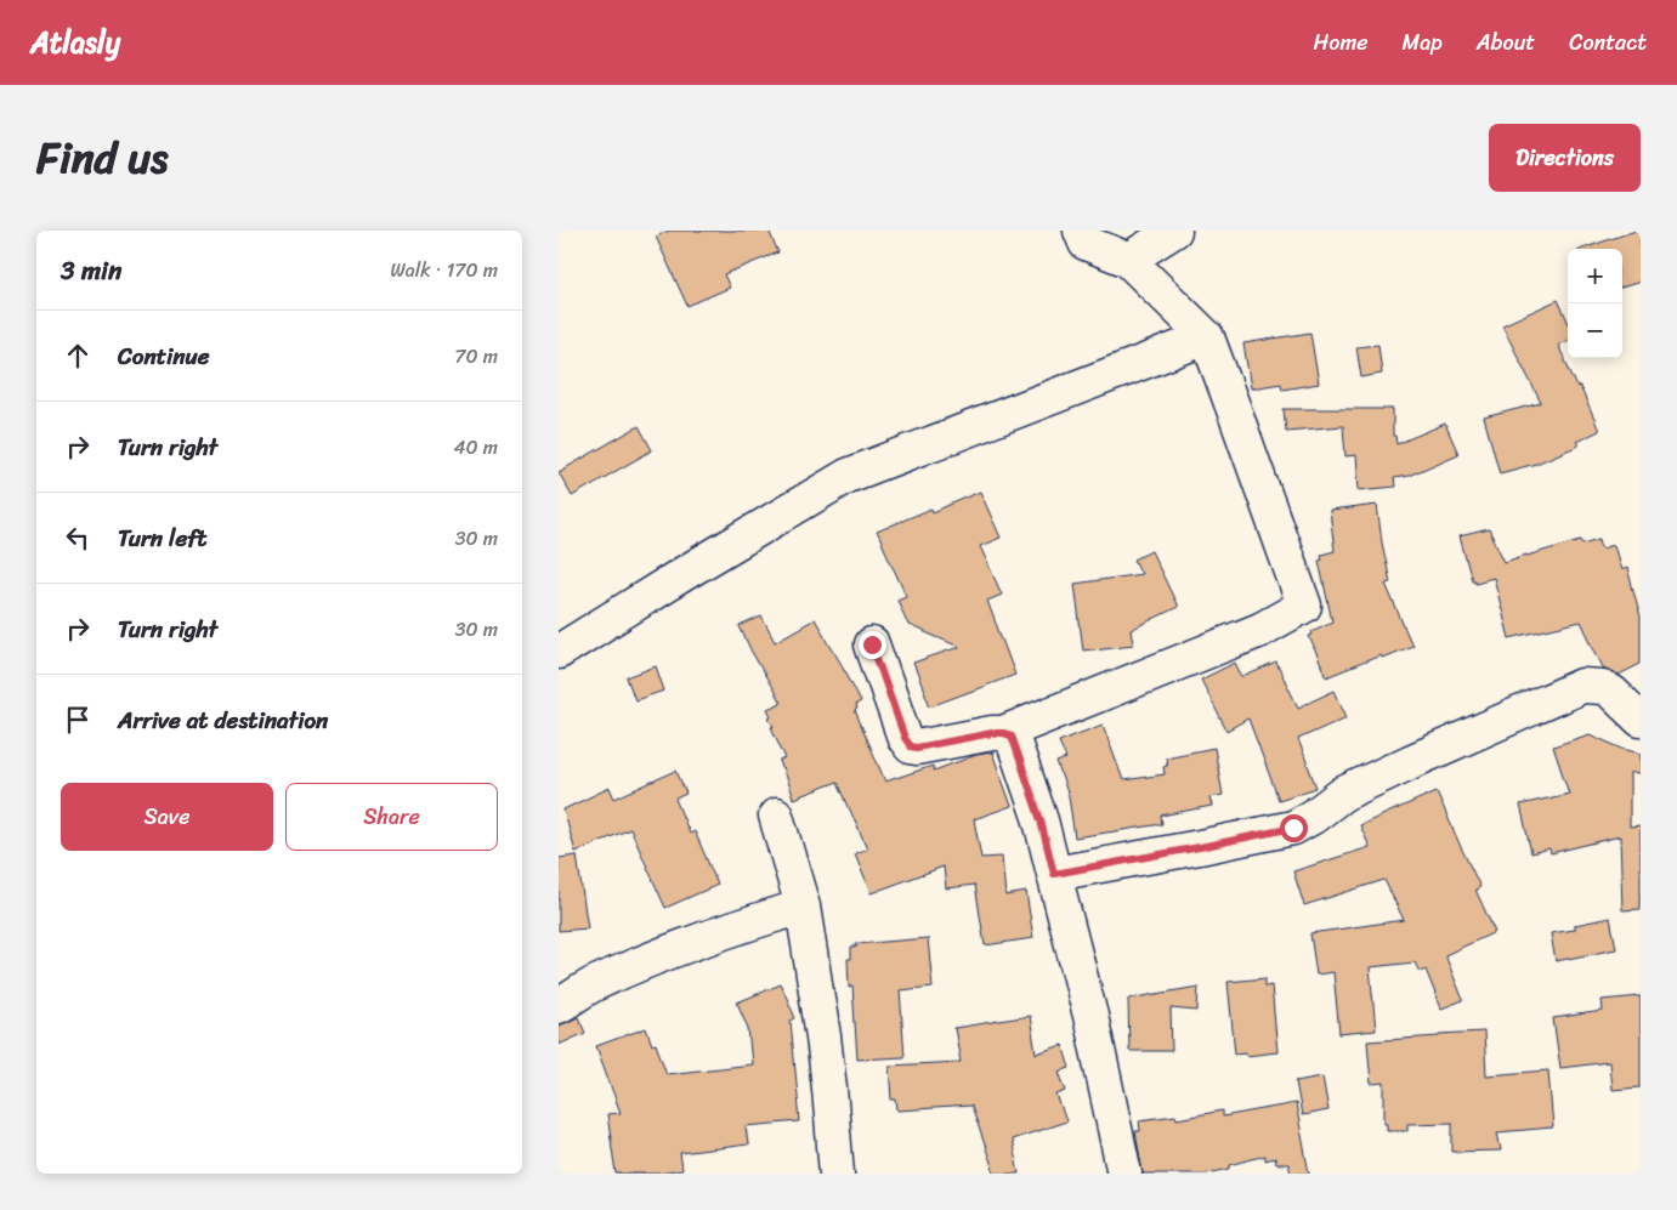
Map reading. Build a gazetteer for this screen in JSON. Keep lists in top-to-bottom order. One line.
{"page":{"header":"Atlasly","nav":["Home","Map","About","Contact"],"title":"Find us","buttons":["Directions",["Save","Share"]],"heading":["3 min","Walk · 170 m"],"map_buttons":["+","−"],"list":[["Continue","70 m"],["Turn right","40 m"],["Turn left","30 m"],["Turn right","30 m"],"Arrive at destination"]}}
